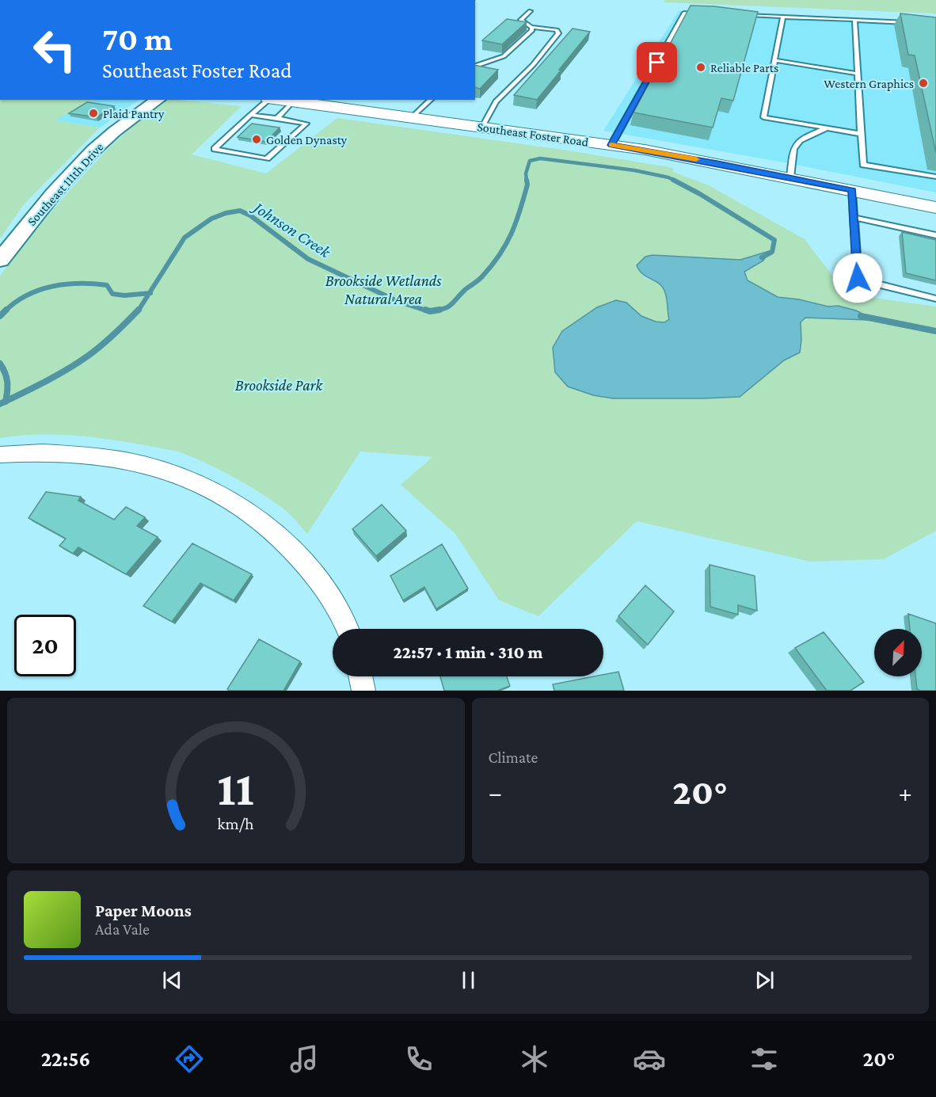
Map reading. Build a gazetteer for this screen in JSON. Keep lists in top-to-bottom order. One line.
{"streets":{"main road":["Southeast Foster Road","Southeast 111th Drive"]},"water":["Johnson Creek"],"parks":["Brookside Wetlands Natural Area","Brookside Park"],"places":["Reliable Parts","Western Graphics","Plaid Pantry","Golden Dynasty"],"north":"top right","page":{"turn":["70 m","Southeast Foster Road"],"limit":"20","trip":"22:57 · 1 min · 310 m","tile":"Climate","heat":["−","20°","+"],"song":["Paper Moons","Ada Vale"],"tabs":["22:56","20°"],"gauge":["11","km/h"]}}
